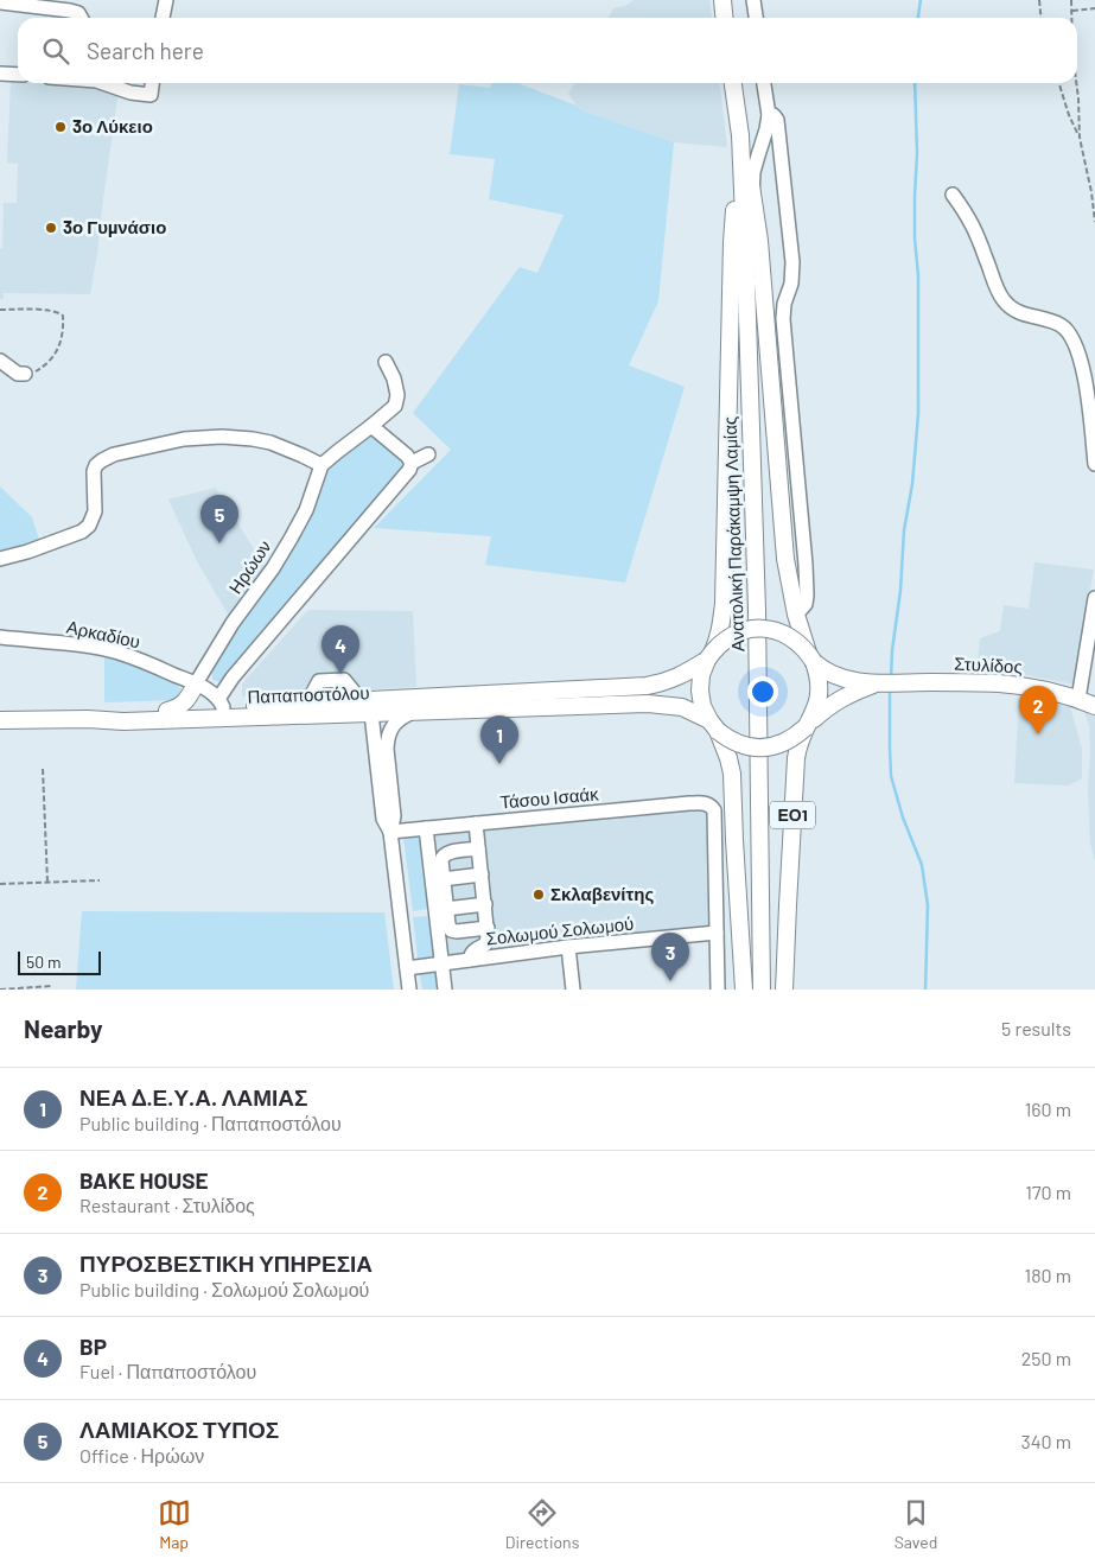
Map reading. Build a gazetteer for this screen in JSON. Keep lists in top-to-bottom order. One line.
{"streets":{"main road":["Ανατολική Παράκαμψη Λαμίας","Στυλίδος","Παπαποστόλου","ΕΟ1"],"street":["Ηρώων","Αρκαδίου","Τάσου Ισαάκ","Σολωμού Σολωμού"]},"crossings":[["Ηρώων","Αρκαδίου"],["Αρκαδίου","Παπαποστόλου"],["Στυλίδος","Παπαποστόλου"],["Στυλίδος","ΕΟ1"],["Παπαποστόλου","ΕΟ1"],["Τάσου Ισαάκ","Σολωμού Σολωμού"]],"places":["3ο Λύκειο","3ο Γυμνάσιο","Σκλαβενίτης"],"scale_bar":"50 m","page":{"search":"Search here","pins":["5","4","2","1","3"],"scale":"50 m","heading":["Nearby","5 results"],"list":[{"mark":"1","name":"ΝΕΑ Δ.Ε.Υ.Α. ΛΑΜΙΑΣ","note":"Public building · Παπαποστόλου","value":"160 m"},{"mark":"2","name":"BAKE HOUSE","note":"Restaurant · Στυλίδος","value":"170 m"},{"mark":"3","name":"ΠΥΡΟΣΒΕΣΤΙΚΗ ΥΠΗΡΕΣΙΑ","note":"Public building · Σολωμού Σολωμού","value":"180 m"},{"mark":"4","name":"BP","note":"Fuel · Παπαποστόλου","value":"250 m"},{"mark":"5","name":"ΛΑΜΙΑΚΟΣ ΤΥΠΟΣ","note":"Office · Ηρώων","value":"340 m"}],"nav":["Map","Directions","Saved"]}}
